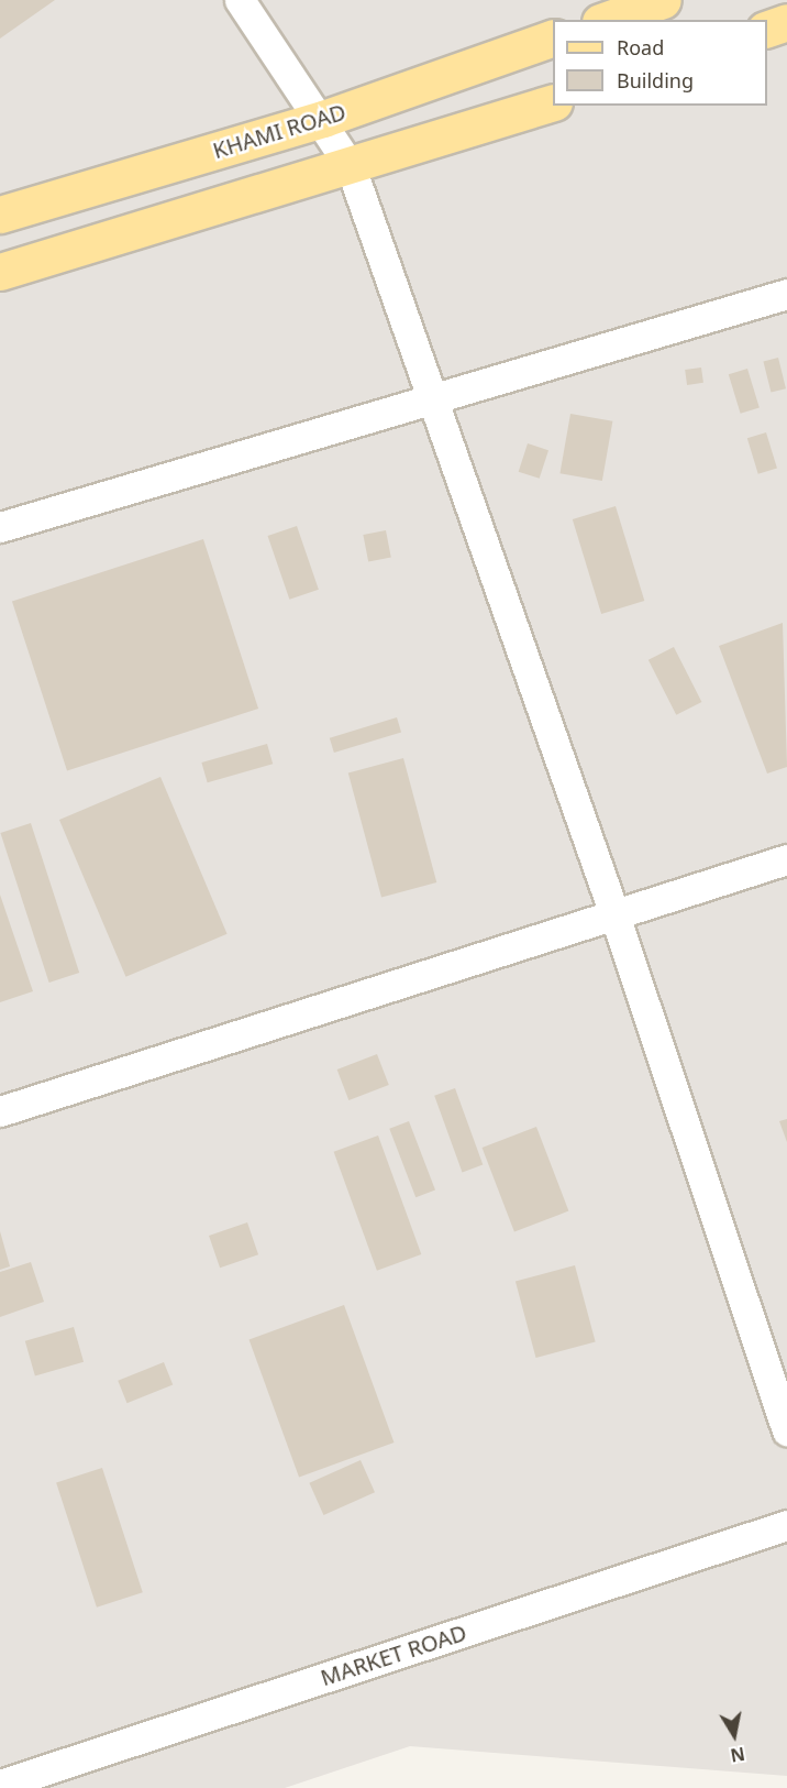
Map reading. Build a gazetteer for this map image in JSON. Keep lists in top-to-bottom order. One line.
{"streets":{"main road":["KHAMI ROAD"],"street":["MARKET ROAD"]},"legend":["Road","Building"],"north":"bottom"}
